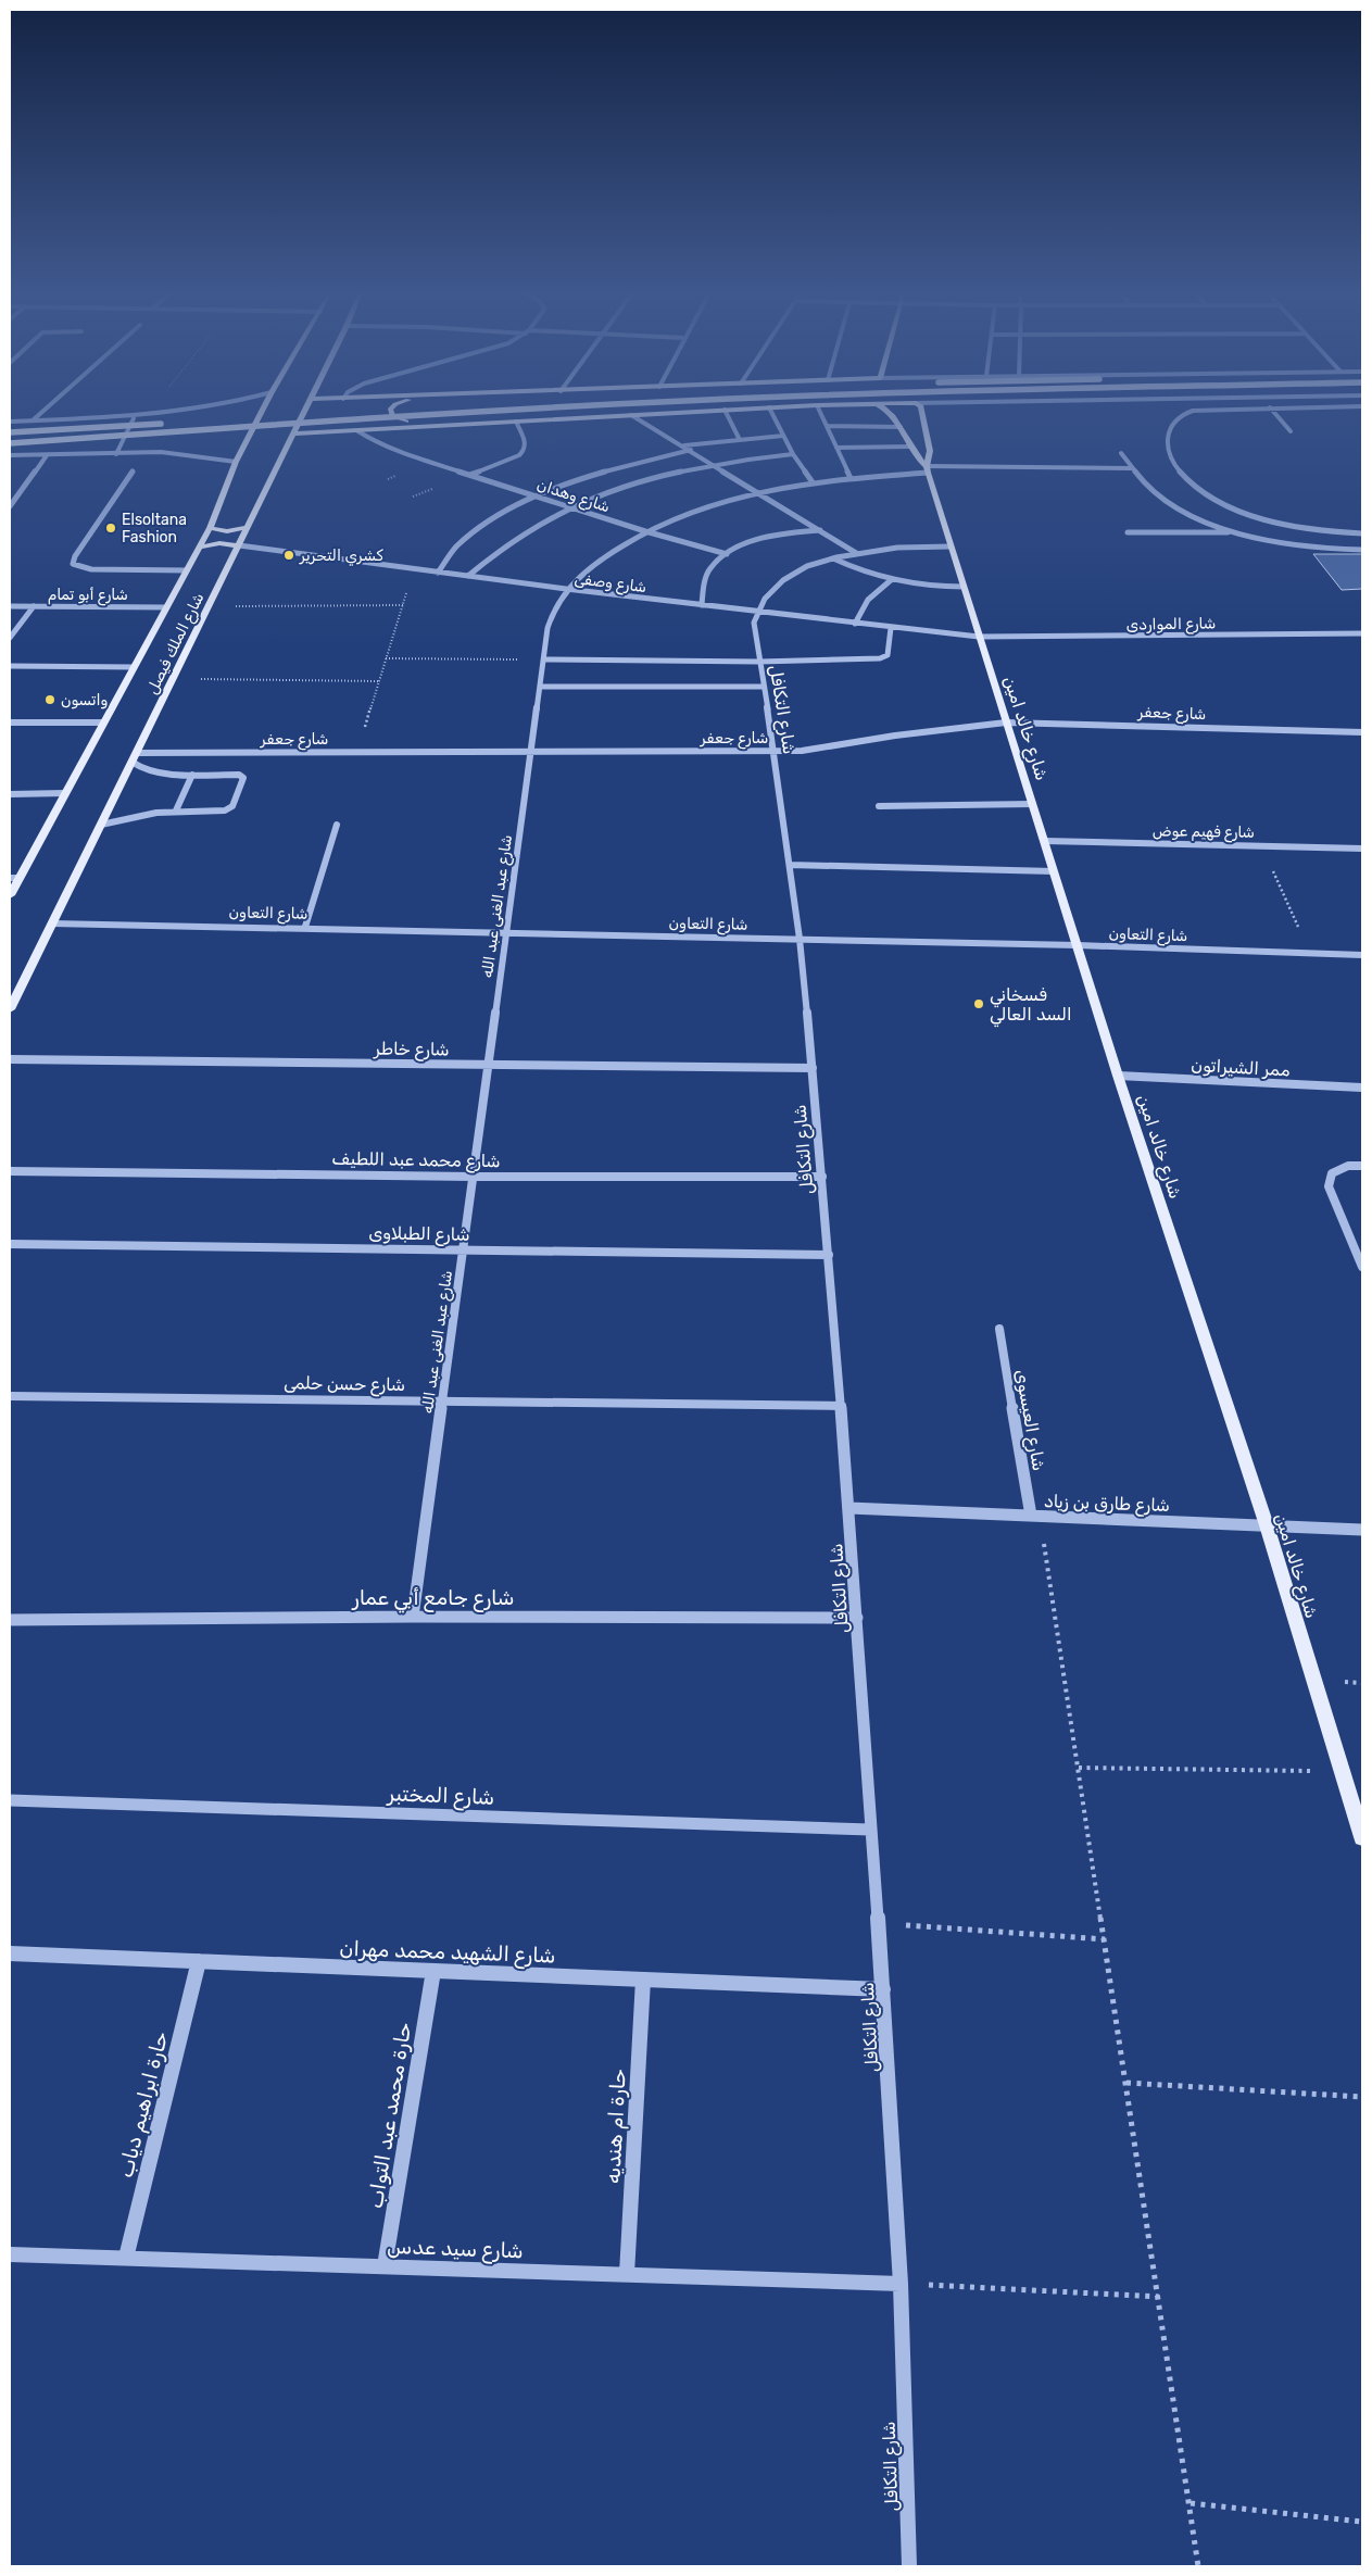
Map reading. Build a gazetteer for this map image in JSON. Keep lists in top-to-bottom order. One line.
{"streets":{"main road":["شارع الملك فيصل","شارع خالد امين"],"street":["شارع وهدان","شارع وصفى","شارع أبو تمام","شارع المواردى","شارع التكافل","شارع جعفر","شارع فهيم عوض","شارع عبد الغنى عبد الله","شارع التعاون","شارع خاطر","ممر الشيراتون","شارع محمد عبد اللطيف","شارع الطبلاوى","شارع حسن حلمى","شارع العيسوى","شارع طارق بن زياد","شارع جامع أبي عمار","شارع المختبر","شارع الشهيد محمد مهران","حارة ابراهيم دياب","حارة محمد عبد التواب","حارة ام هنديه","شارع سيد عدس"]},"crossings":[["شارع وهدان","شارع عبد الغنى عبد الله"],["شارع وصفى","شارع المواردى"],["شارع وصفى","شارع الملك فيصل"],["شارع وصفى","شارع التكافل"],["شارع وصفى","شارع خالد امين"],["شارع وصفى","شارع عبد الغنى عبد الله"],["شارع أبو تمام","شارع الملك فيصل"],["شارع المواردى","شارع خالد امين"],["شارع الملك فيصل","شارع جعفر"],["شارع الملك فيصل","شارع التعاون"],["شارع التكافل","شارع جعفر"],["شارع التكافل","شارع التعاون"],["شارع التكافل","شارع خاطر"],["شارع التكافل","شارع محمد عبد اللطيف"],["شارع التكافل","شارع الطبلاوى"],["شارع التكافل","شارع حسن حلمى"],["شارع التكافل","شارع طارق بن زياد"],["شارع التكافل","شارع جامع أبي عمار"],["شارع التكافل","شارع المختبر"],["شارع التكافل","شارع الشهيد محمد مهران"],["شارع التكافل","شارع سيد عدس"],["شارع جعفر","شارع خالد امين"],["شارع جعفر","شارع عبد الغنى عبد الله"],["شارع خالد امين","شارع فهيم عوض"],["شارع خالد امين","شارع عبد الغنى عبد الله"],["شارع خالد امين","شارع التعاون"],["شارع خالد امين","ممر الشيراتون"],["شارع خالد امين","شارع طارق بن زياد"],["شارع عبد الغنى عبد الله","شارع التعاون"],["شارع عبد الغنى عبد الله","شارع خاطر"],["شارع عبد الغنى عبد الله","شارع محمد عبد اللطيف"],["شارع عبد الغنى عبد الله","شارع الطبلاوى"],["شارع عبد الغنى عبد الله","شارع حسن حلمى"],["شارع عبد الغنى عبد الله","شارع جامع أبي عمار"],["شارع العيسوى","شارع طارق بن زياد"],["شارع الشهيد محمد مهران","حارة ابراهيم دياب"],["شارع الشهيد محمد مهران","حارة محمد عبد التواب"],["شارع الشهيد محمد مهران","حارة ام هنديه"],["حارة ابراهيم دياب","شارع سيد عدس"],["حارة محمد عبد التواب","شارع سيد عدس"],["حارة ام هنديه","شارع سيد عدس"]],"places":["Elsoltana Fashion","كشري التحرير","واتسون","فسخاني السد العالي"]}
